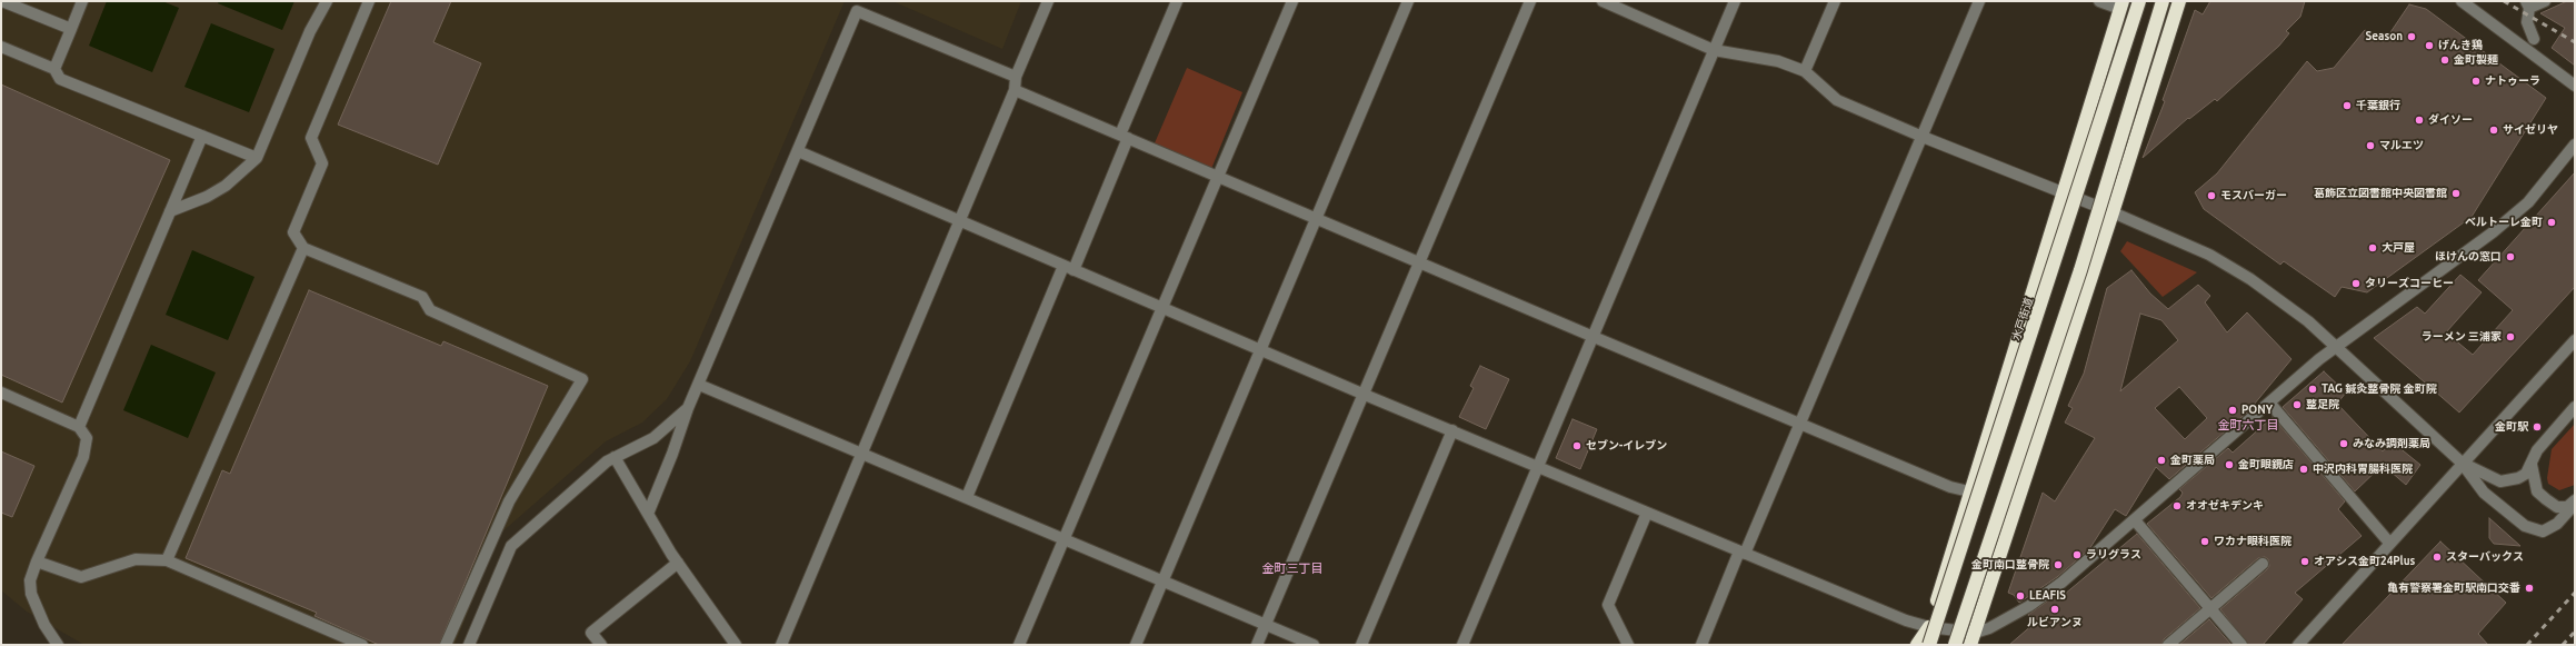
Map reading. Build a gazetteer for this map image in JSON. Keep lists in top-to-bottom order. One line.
{"streets":{"highway":["水戸街道"]},"districts":["金町六丁目","金町三丁目"],"places":["Season","げんき鶏","金町製麺","ナトゥーラ","千葉銀行","ダイソー","サイゼリヤ","マルエツ","葛飾区立図書館中央図書館","モスバーガー","ベルトーレ金町","大戸屋","ほけんの窓口","タリーズコーヒー","ラーメン 三浦家","TAG 鍼灸整骨院 金町院","整足院","PONY","金町駅","みなみ調剤薬局","セブン-イレブン","金町薬局","金町眼鏡店","中沢内科胃腸科医院","オオゼキデンキ","ワカナ眼科医院","ラリグラス","スターバックス","オアシス金町24Plus","金町南口整骨院","亀有警察署金町駅南口交番","LEAFIS","ルビアンヌ"]}
